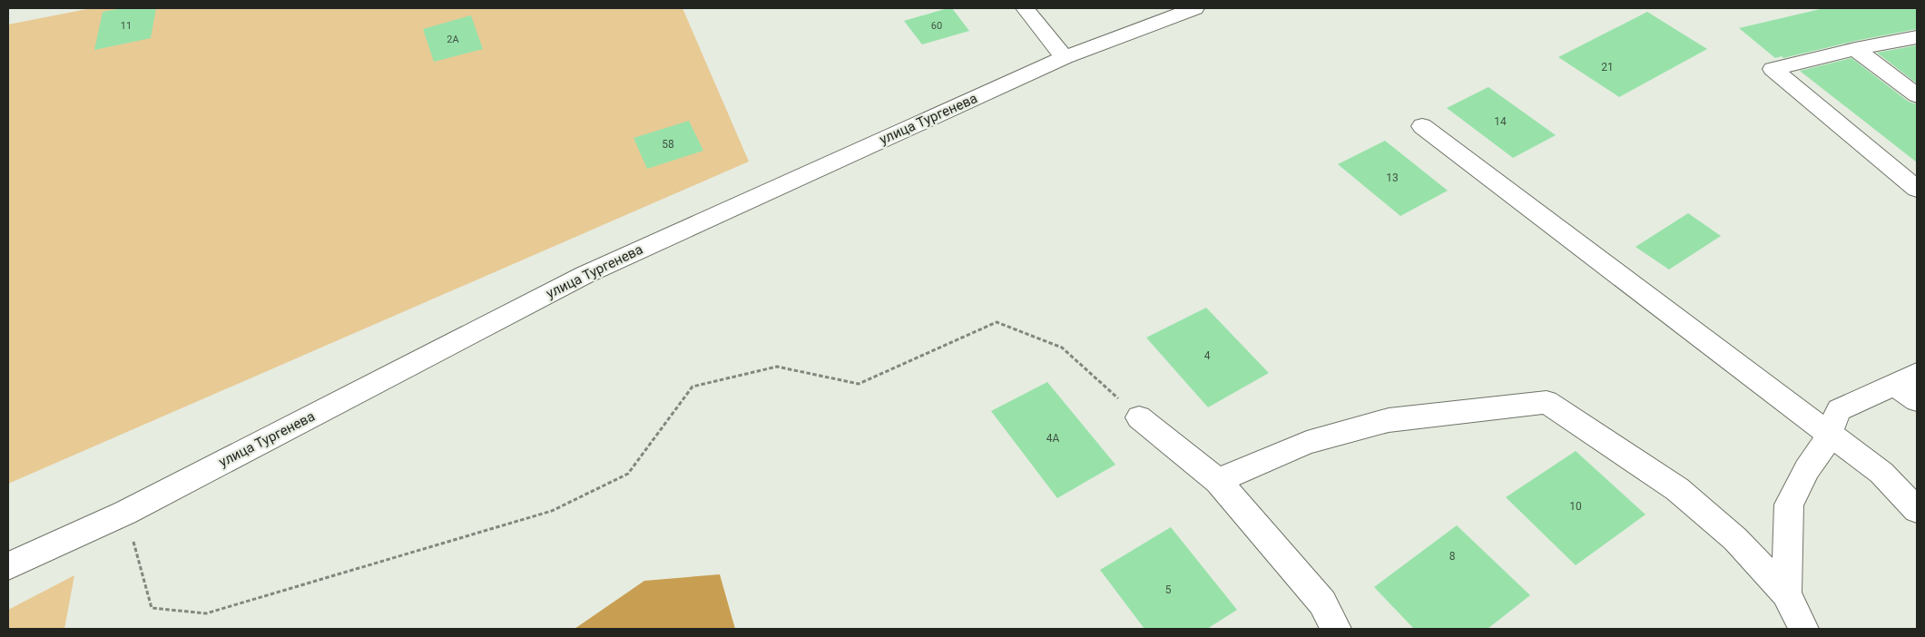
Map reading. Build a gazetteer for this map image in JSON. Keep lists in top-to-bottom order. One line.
{"streets":{"street":["улица Тургенева"]},"house_numbers":["11","60","2А","21","14","58","13","4","4А","10","8","5"]}
